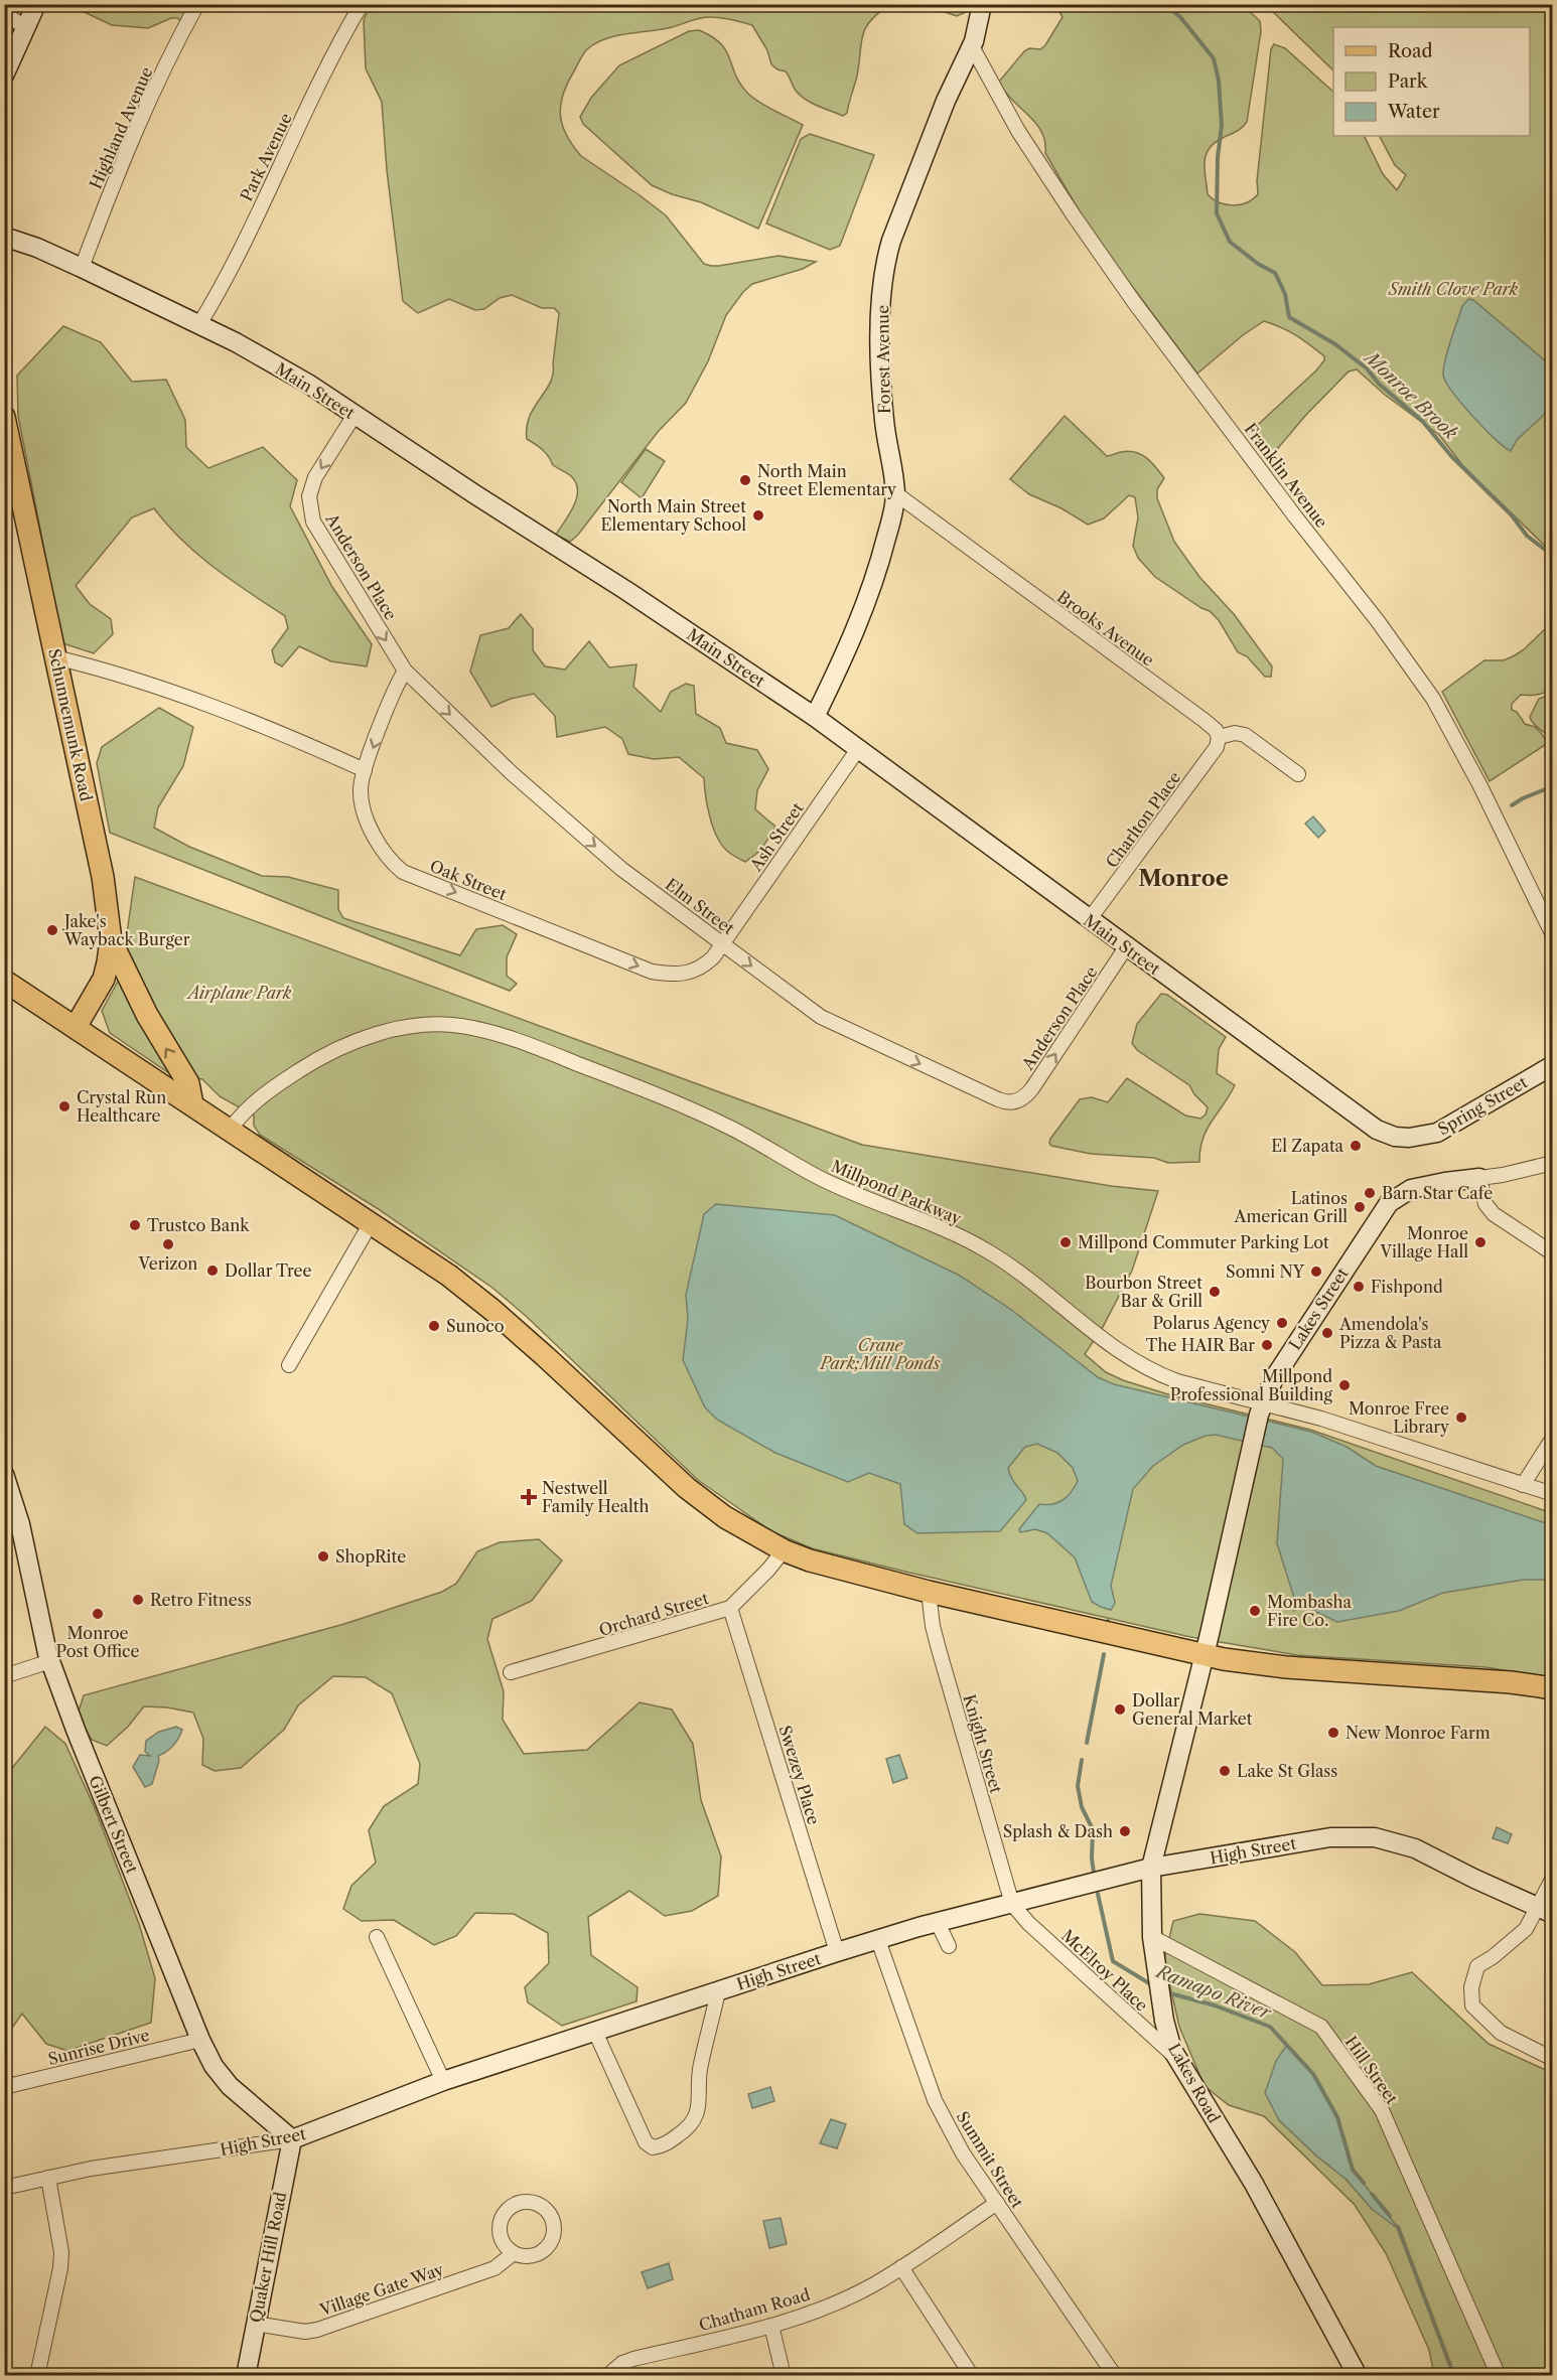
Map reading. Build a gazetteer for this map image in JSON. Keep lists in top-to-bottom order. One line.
{"streets":{"main road":["Schunnemunk Road"],"street":["Highland Avenue","Park Avenue","Forest Avenue","Main Street","Franklin Avenue","Anderson Place","Brooks Avenue","Charlton Place","Ash Street","Oak Street","Elm Street","Spring Street","Millpond Parkway","Lakes Street","Orchard Street","Knight Street","Swezey Place","Gilbert Street","High Street","McElroy Place","Sunrise Drive","Hill Street","Lakes Road","Summit Street","Quaker Hill Road","Village Gate Way","Chatham Road"]},"crossings":[["Highland Avenue","Main Street"],["Park Avenue","Main Street"],["Forest Avenue","Main Street"],["Forest Avenue","Franklin Avenue"],["Forest Avenue","Brooks Avenue"],["Main Street","Anderson Place"],["Main Street","Charlton Place"],["Main Street","Ash Street"],["Main Street","Spring Street"],["Anderson Place","Oak Street"],["Anderson Place","Elm Street"],["Brooks Avenue","Charlton Place"],["Ash Street","Oak Street"],["Ash Street","Elm Street"],["Oak Street","Elm Street"],["Millpond Parkway","Lakes Street"],["Lakes Street","Lakes Road"],["Orchard Street","Swezey Place"],["Knight Street","High Street"],["Knight Street","McElroy Place"],["Swezey Place","High Street"],["Gilbert Street","High Street"],["Gilbert Street","Sunrise Drive"],["Gilbert Street","Quaker Hill Road"],["High Street","McElroy Place"],["High Street","Lakes Road"],["High Street","Summit Street"],["High Street","Quaker Hill Road"],["McElroy Place","Lakes Road"],["Hill Street","Lakes Road"],["Summit Street","Chatham Road"],["Quaker Hill Road","Village Gate Way"]],"one_way":["Elm Street"],"districts":["Monroe"],"water":["Monroe Brook","Ramapo River"],"parks":["Smith Clove Park","Airplane Park","Crane Park;Mill Ponds"],"places":{"other":["North Main Street Elementary","North Main Street Elementary School","Jake's Wayback Burger","Crystal Run Healthcare","El Zapata","Barn Star Cafe","Latinos American Grill","Trustco Bank","Millpond Commuter Parking Lot","Monroe Village Hall","Verizon","Dollar Tree","Somni NY","Fishpond","Bourbon Street Bar & Grill","Polarus Agency","Sunoco","Amendola's Pizza & Pasta","The HAIR Bar","Millpond Professional Building","Monroe Free Library","ShopRite","Retro Fitness","Mombasha Fire Co.","Monroe Post Office","Dollar General Market","New Monroe Farm","Lake St Glass","Splash & Dash"],"health":["Nestwell Family Health"]},"legend":["Road","Park","Water"]}
